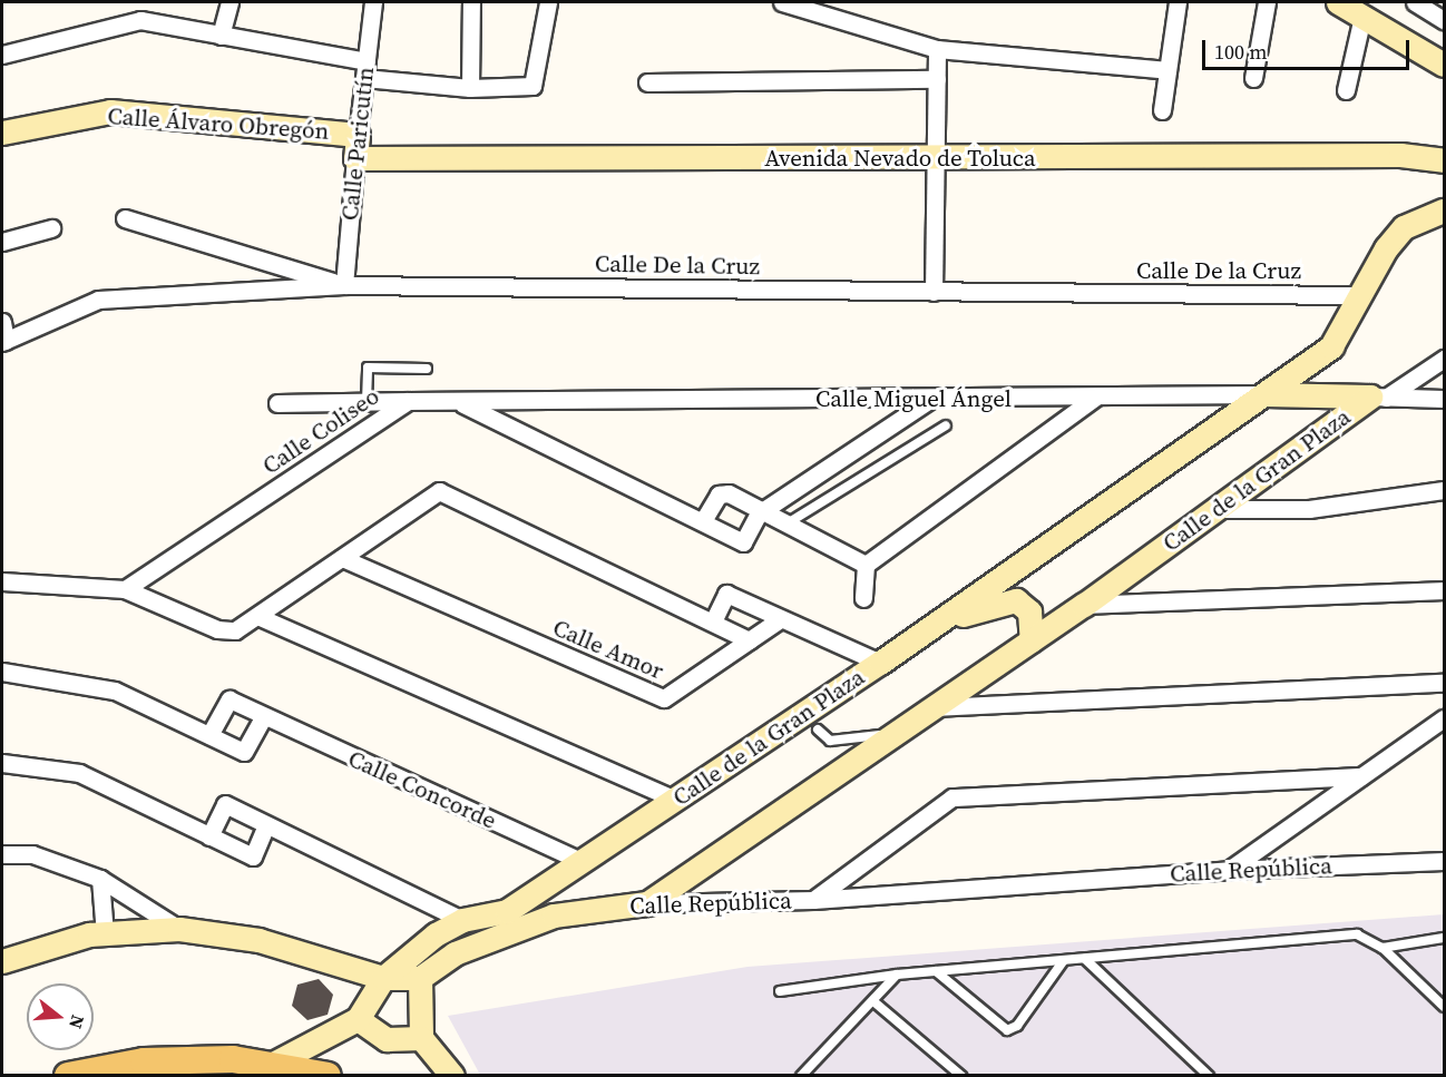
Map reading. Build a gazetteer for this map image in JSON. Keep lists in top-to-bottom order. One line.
{"streets":{"street":["Calle Álvaro Obregón","Calle Paricutín","Avenida Nevado de Toluca","Calle De la Cruz","Calle Miguel Ángel","Calle Coliseo","Calle de la Gran Plaza","Calle Amor","Calle Concorde","Calle República"]},"crossings":[["Calle Álvaro Obregón","Calle Paricutín"],["Calle Paricutín","Avenida Nevado de Toluca"],["Calle Paricutín","Calle De la Cruz"],["Calle De la Cruz","Calle de la Gran Plaza"],["Calle Miguel Ángel","Calle Coliseo"],["Calle Miguel Ángel","Calle de la Gran Plaza"],["Calle de la Gran Plaza","Calle Concorde"],["Calle de la Gran Plaza","Calle República"]],"scale_bar":"100 m","north":"right"}
